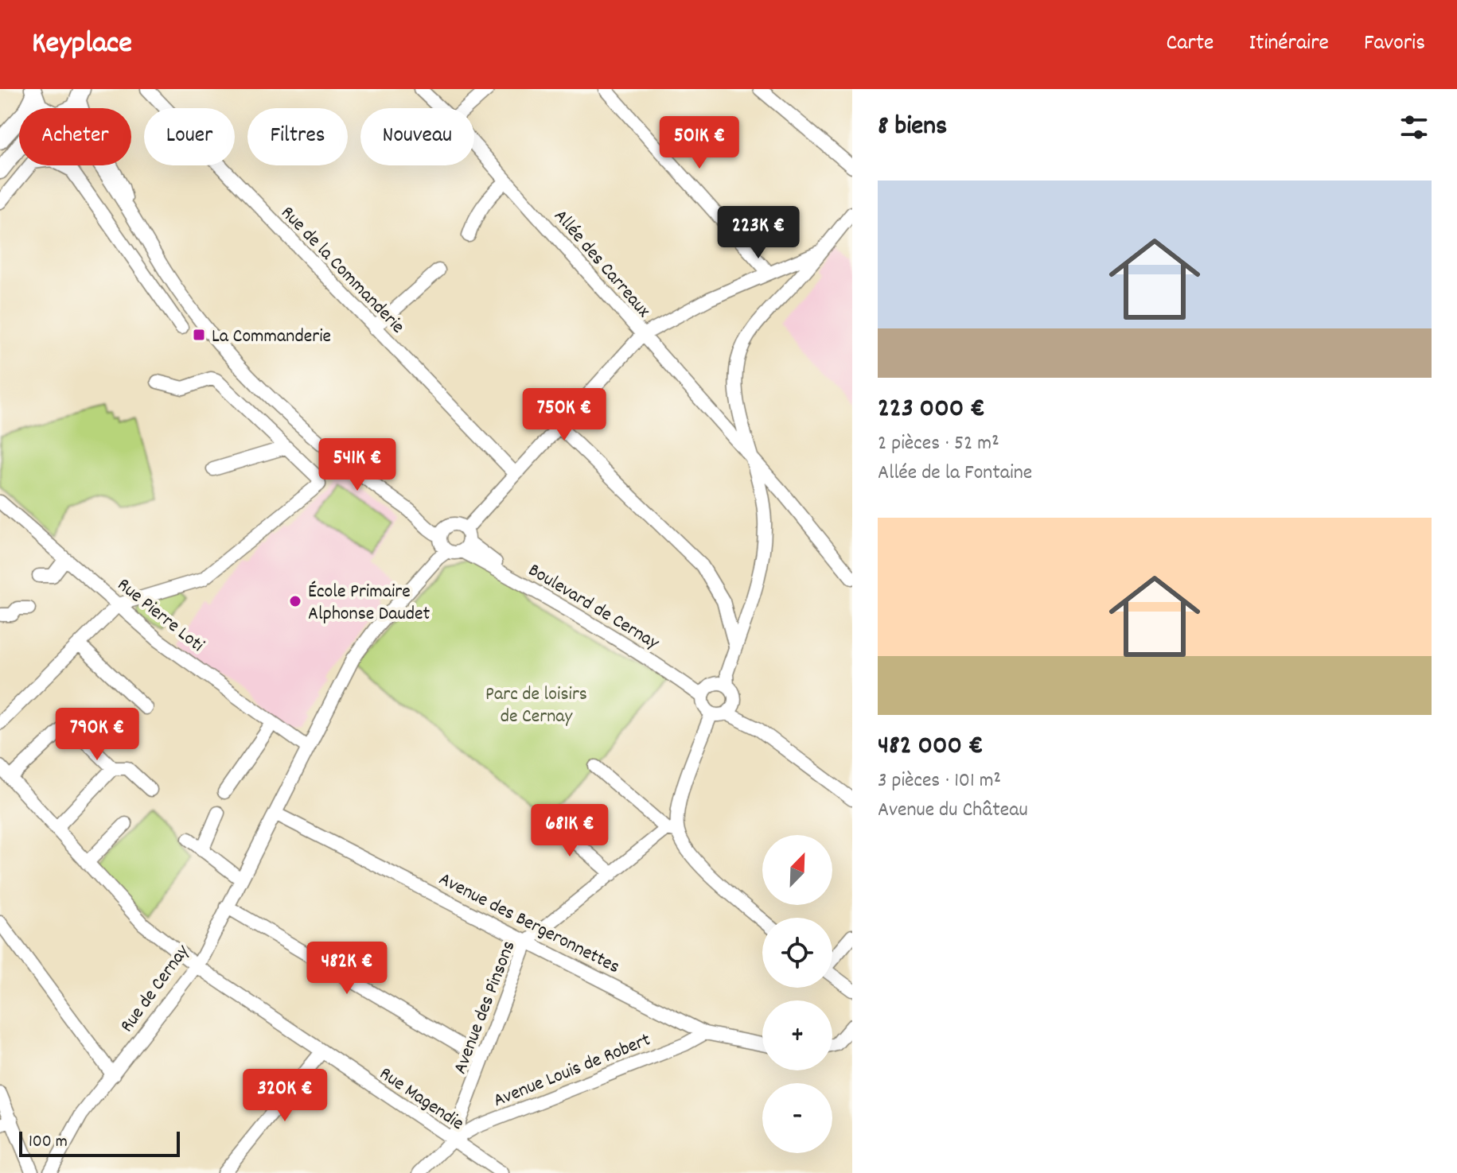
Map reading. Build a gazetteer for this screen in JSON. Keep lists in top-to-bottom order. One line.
{"streets":{"street":["Allée des Carreaux","Rue de la Commanderie","Boulevard de Cernay","Rue Pierre Loti","Avenue des Bergeronnettes","Rue de Cernay","Avenue des Pinsons","Avenue Louis de Robert","Rue Magendie"]},"crossings":[["Rue Pierre Loti","Rue de Cernay"],["Avenue des Bergeronnettes","Rue de Cernay"],["Avenue des Bergeronnettes","Avenue des Pinsons"],["Avenue des Bergeronnettes","Avenue Louis de Robert"],["Rue de Cernay","Rue Magendie"],["Avenue des Pinsons","Avenue Louis de Robert"],["Avenue des Pinsons","Rue Magendie"],["Avenue Louis de Robert","Rue Magendie"]],"parks":["Parc de loisirs de Cernay"],"places":{"transit":["La Commanderie"],"other":["École Primaire Alphonse Daudet"]},"scale_bar":"100 m","north":"top right","page":{"header":"Keyplace","nav":["Carte","Itinéraire","Favoris"],"heading":"8 biens","chip":["Acheter","Louer","Filtres","Nouveau"],"price":["501K €","223K €","750K €","541K €","790K €","681K €","482K €","320K €"],"list":[{"name":"223 000 €","note":"2 pièces · 52 m² · Allée de la Fontaine"},{"name":"482 000 €","note":"3 pièces · 101 m² · Avenue du Château"}],"map_buttons":["+","−"],"scale":"100 m"}}
